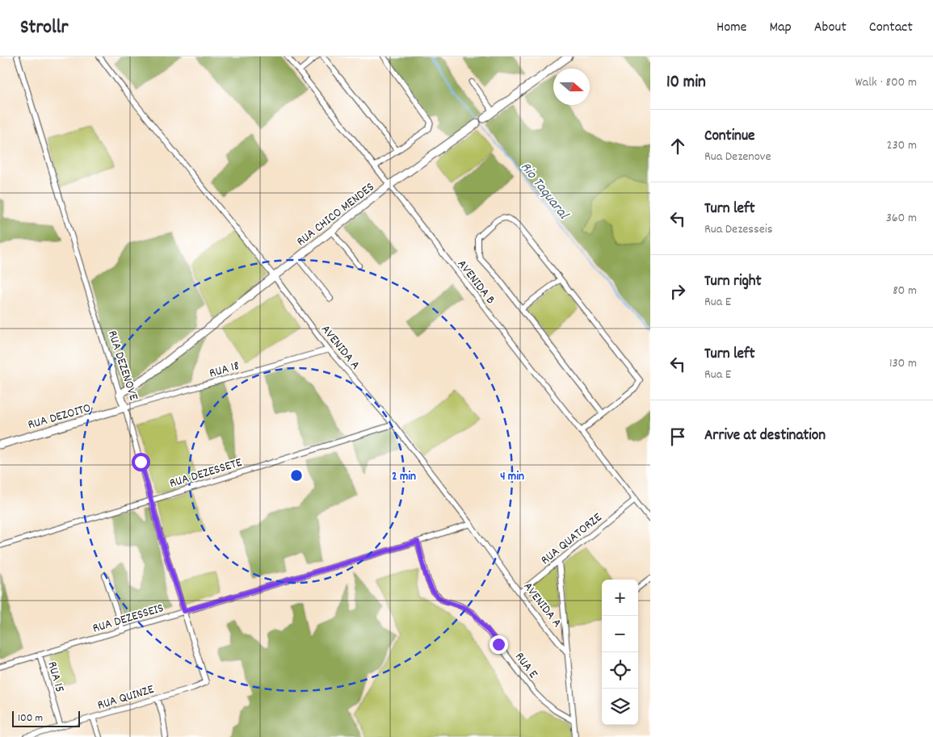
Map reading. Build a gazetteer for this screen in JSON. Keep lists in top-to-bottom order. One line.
{"streets":{"main road":["RUA CHICO MENDES","RUA DEZENOVE","RUA DEZOITO"],"street":["AVENIDA B","AVENIDA A","RUA 18","RUA DEZESSETE","RUA QUATORZE","RUA DEZESSEIS","RUA E","RUA 15","RUA QUINZE"]},"crossings":[["RUA CHICO MENDES","AVENIDA B"],["RUA CHICO MENDES","AVENIDA A"],["RUA CHICO MENDES","RUA DEZENOVE"],["AVENIDA B","RUA QUATORZE"],["AVENIDA A","RUA 18"],["AVENIDA A","RUA DEZESSETE"],["AVENIDA A","RUA QUATORZE"],["AVENIDA A","RUA DEZESSEIS"],["AVENIDA A","RUA E"],["RUA DEZENOVE","RUA 18"],["RUA DEZENOVE","RUA DEZOITO"],["RUA DEZENOVE","RUA DEZESSETE"],["RUA DEZENOVE","RUA DEZESSEIS"],["RUA DEZENOVE","RUA QUINZE"],["RUA 18","RUA DEZOITO"],["RUA DEZESSEIS","RUA E"],["RUA DEZESSEIS","RUA 15"],["RUA 15","RUA QUINZE"]],"water":["Rio Taquaral"],"scale_bar":"100 m","north":"right","page":{"header":"Strollr","nav":["Home","Map","About","Contact"],"heading":["10 min","Walk · 800 m"],"list":[["Continue","Rua Dezenove","230 m"],["Turn left","Rua Dezesseis","360 m"],["Turn right","Rua E","80 m"],["Turn left","Rua E","130 m"],"Arrive at destination"],"map_buttons":["+","−"],"scale":"100 m"},"rings":["2 min","4 min"]}
